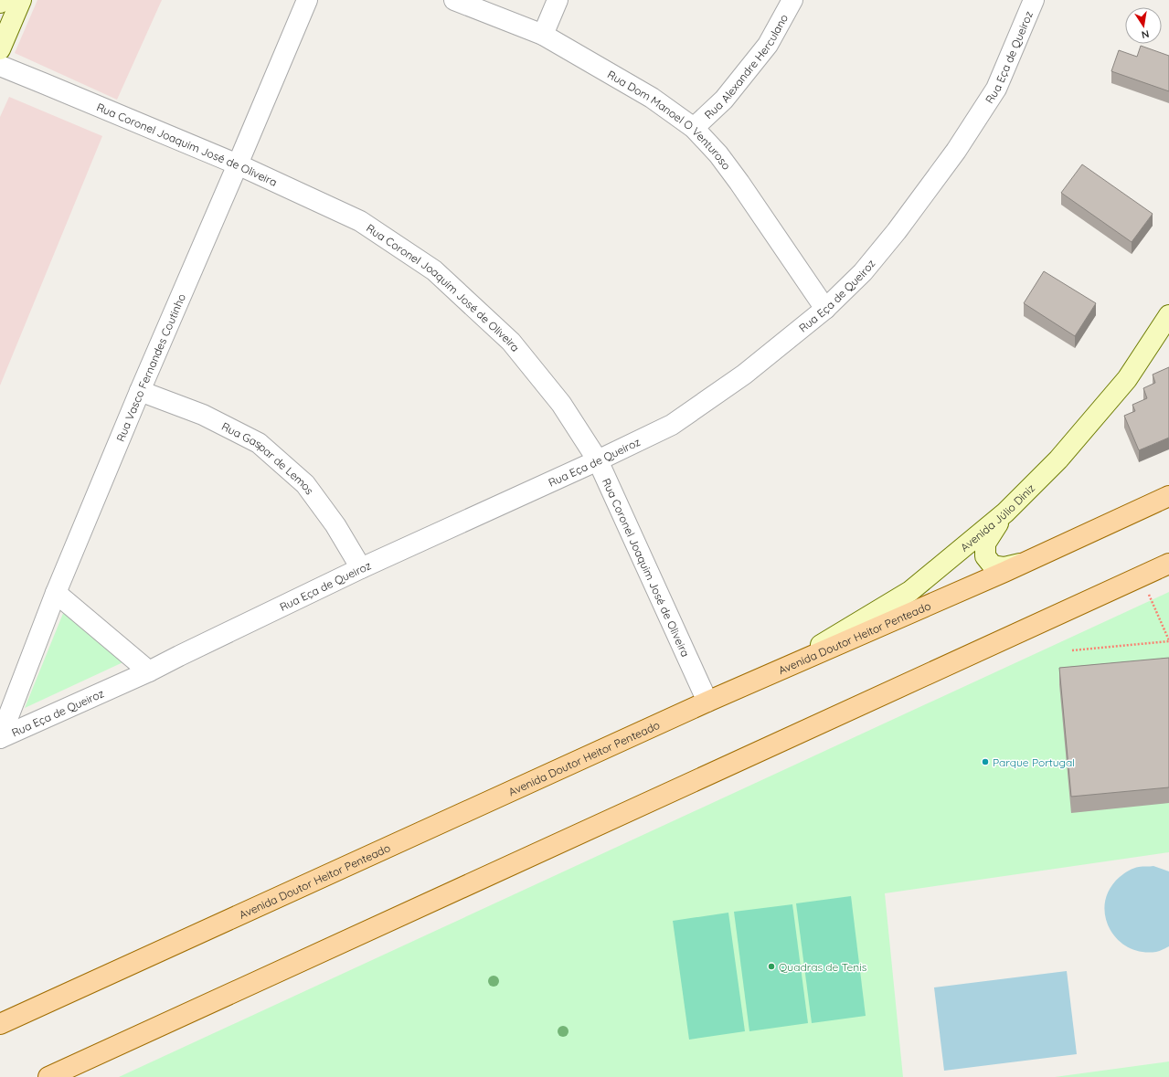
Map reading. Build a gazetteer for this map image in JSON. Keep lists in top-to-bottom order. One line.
{"streets":{"main road":["Avenida Júlio Diniz","Avenida Doutor Heitor Penteado"],"street":["Rua Eça de Queiroz","Rua Alexandre Herculano","Rua Dom Manoel O Venturoso","Rua Coronel Joaquim José de Oliveira","Rua Vasco Fernandes Coutinho","Rua Gaspar de Lemos"]},"crossings":[["Rua Eça de Queiroz","Rua Dom Manoel O Venturoso"],["Rua Eça de Queiroz","Rua Coronel Joaquim José de Oliveira"],["Rua Eça de Queiroz","Rua Vasco Fernandes Coutinho"],["Rua Eça de Queiroz","Rua Gaspar de Lemos"],["Rua Alexandre Herculano","Rua Dom Manoel O Venturoso"],["Rua Coronel Joaquim José de Oliveira","Rua Vasco Fernandes Coutinho"],["Rua Coronel Joaquim José de Oliveira","Avenida Doutor Heitor Penteado"],["Rua Vasco Fernandes Coutinho","Rua Gaspar de Lemos"],["Avenida Júlio Diniz","Avenida Doutor Heitor Penteado"]],"places":["Parque Portugal","Quadras de Tenis"],"north":"bottom"}
